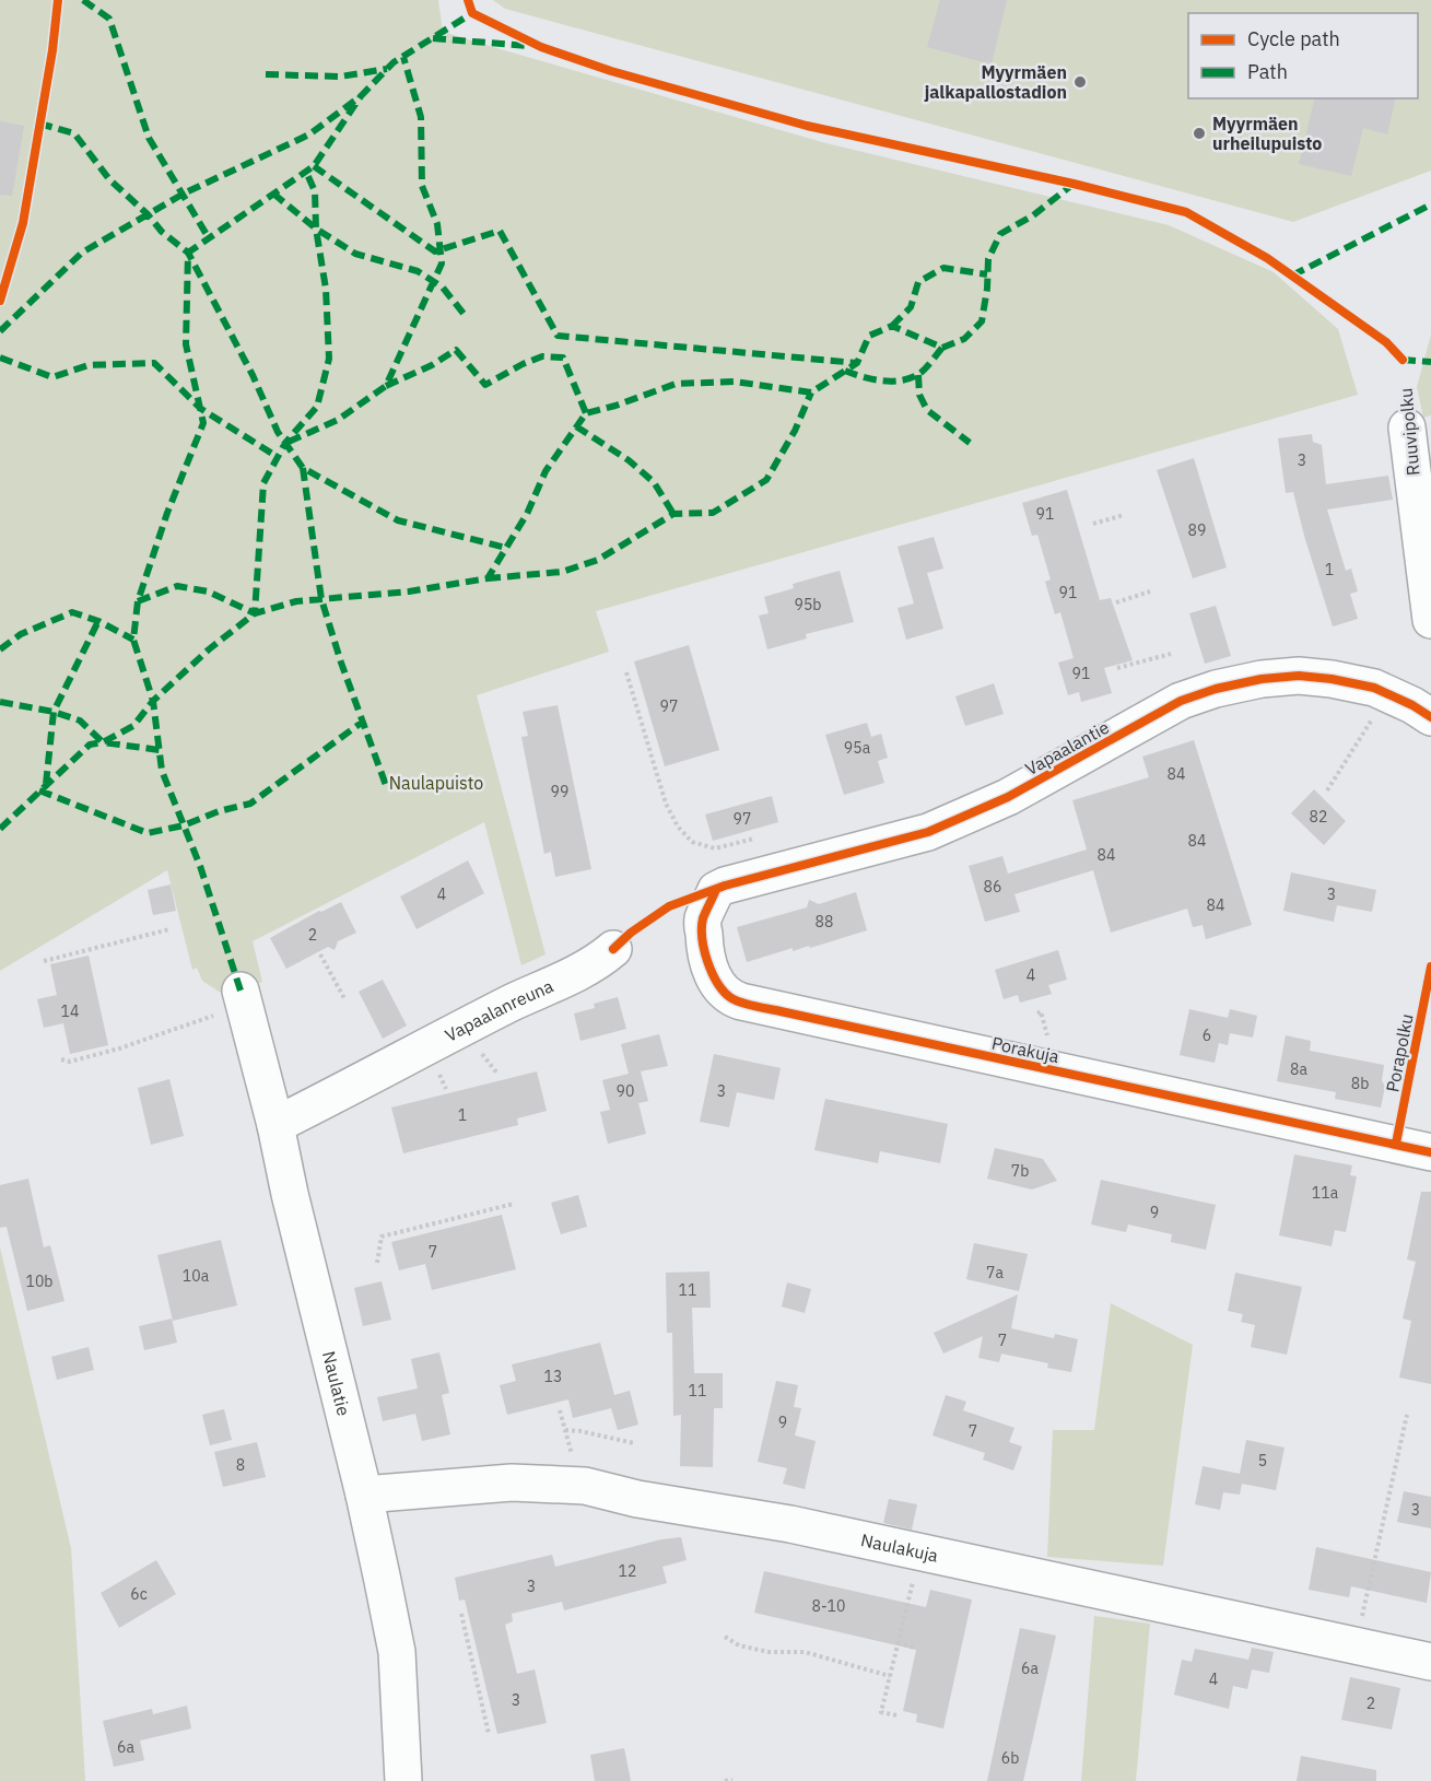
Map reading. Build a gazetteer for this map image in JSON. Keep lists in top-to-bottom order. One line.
{"streets":{"street":["Ruuvipolku","Vapaalantie","Vapaalanreuna","Porakuja","Naulatie","Naulakuja"],"cycle path":["Porapolku"]},"crossings":[["Vapaalantie","Porakuja"],["Vapaalanreuna","Naulatie"],["Naulatie","Naulakuja"]],"parks":["Naulapuisto"],"places":["Myyrmäen jalkapallostadion","Myyrmäen urheilupuisto"],"house_numbers":["3","91","89","1","91","95b","91","97","95a","84","99","82","97","84","84","86","4","3","84","88","2","4","14","6","8a","8b","90","3","1","7b","11a","9","7","7a","10a","10b","11","7","13","11","9","7","5","8","3","12","3","6c","8-10","6a","4","3","2","6a","6b"],"legend":["Cycle path","Path"]}
